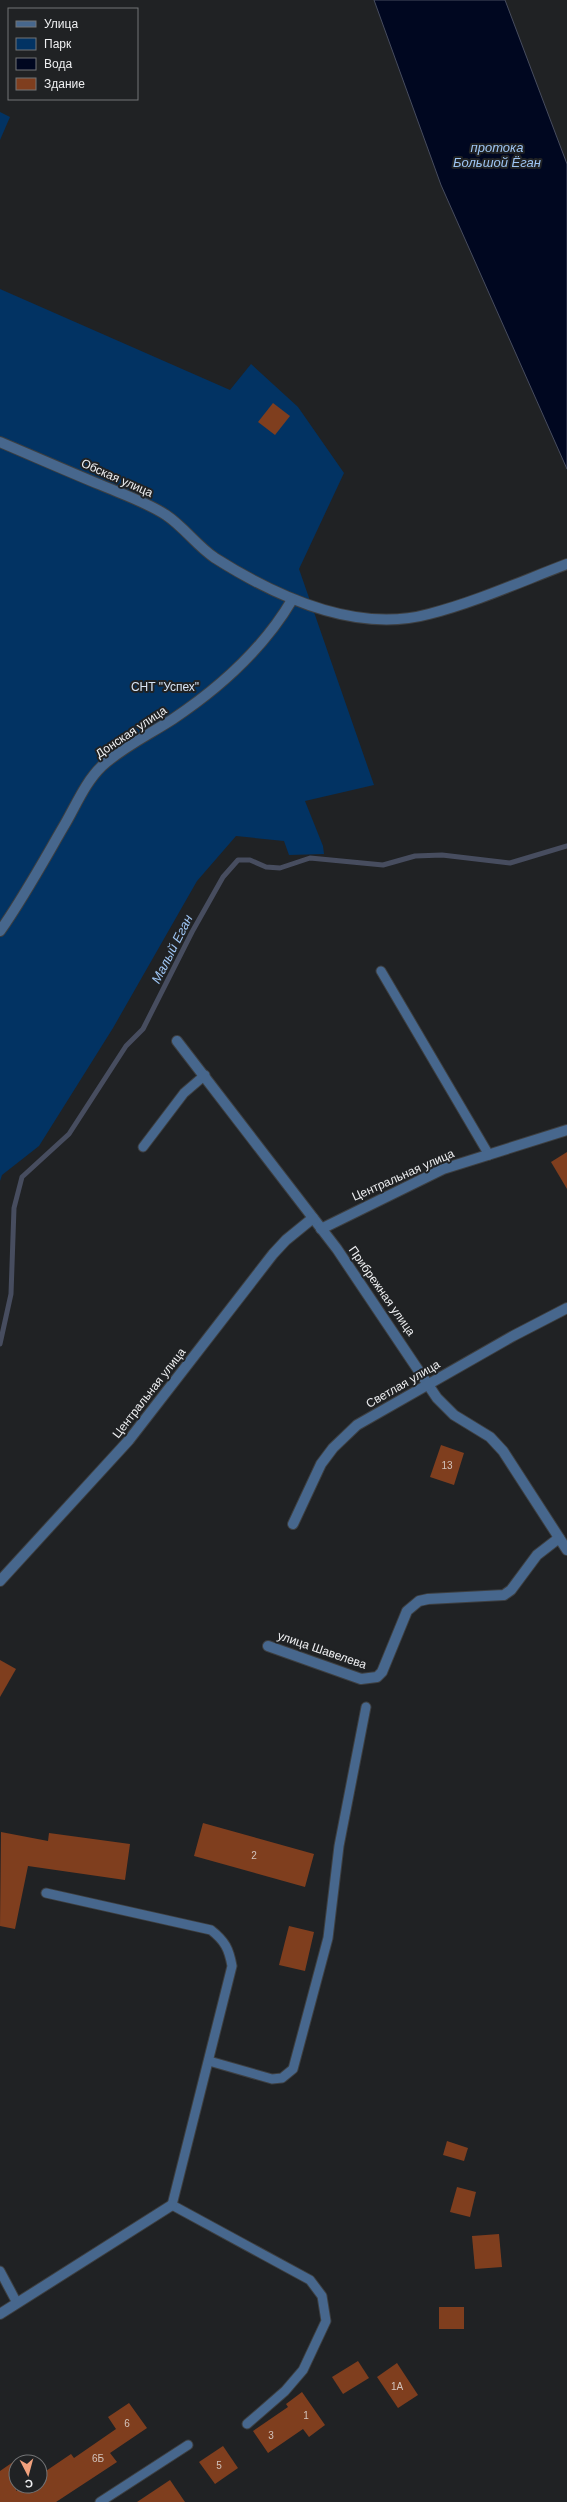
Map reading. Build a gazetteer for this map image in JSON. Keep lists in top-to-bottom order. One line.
{"streets":{"street":["Обская улица","Донская улица","Центральная улица","Прибрежная улица","Светлая улица","улица Шавелева"]},"crossings":[["Обская улица","Донская улица"],["Центральная улица","Прибрежная улица"],["Прибрежная улица","Светлая улица"],["Прибрежная улица","улица Шавелева"]],"water":["протока Большой Ёган","Малый Еган"],"parks":["СНТ \"Успех\""],"house_numbers":["13","2","1А","1","6","3","6Б","5"],"legend":["Улица","Парк","Вода","Здание"],"north":"bottom"}
